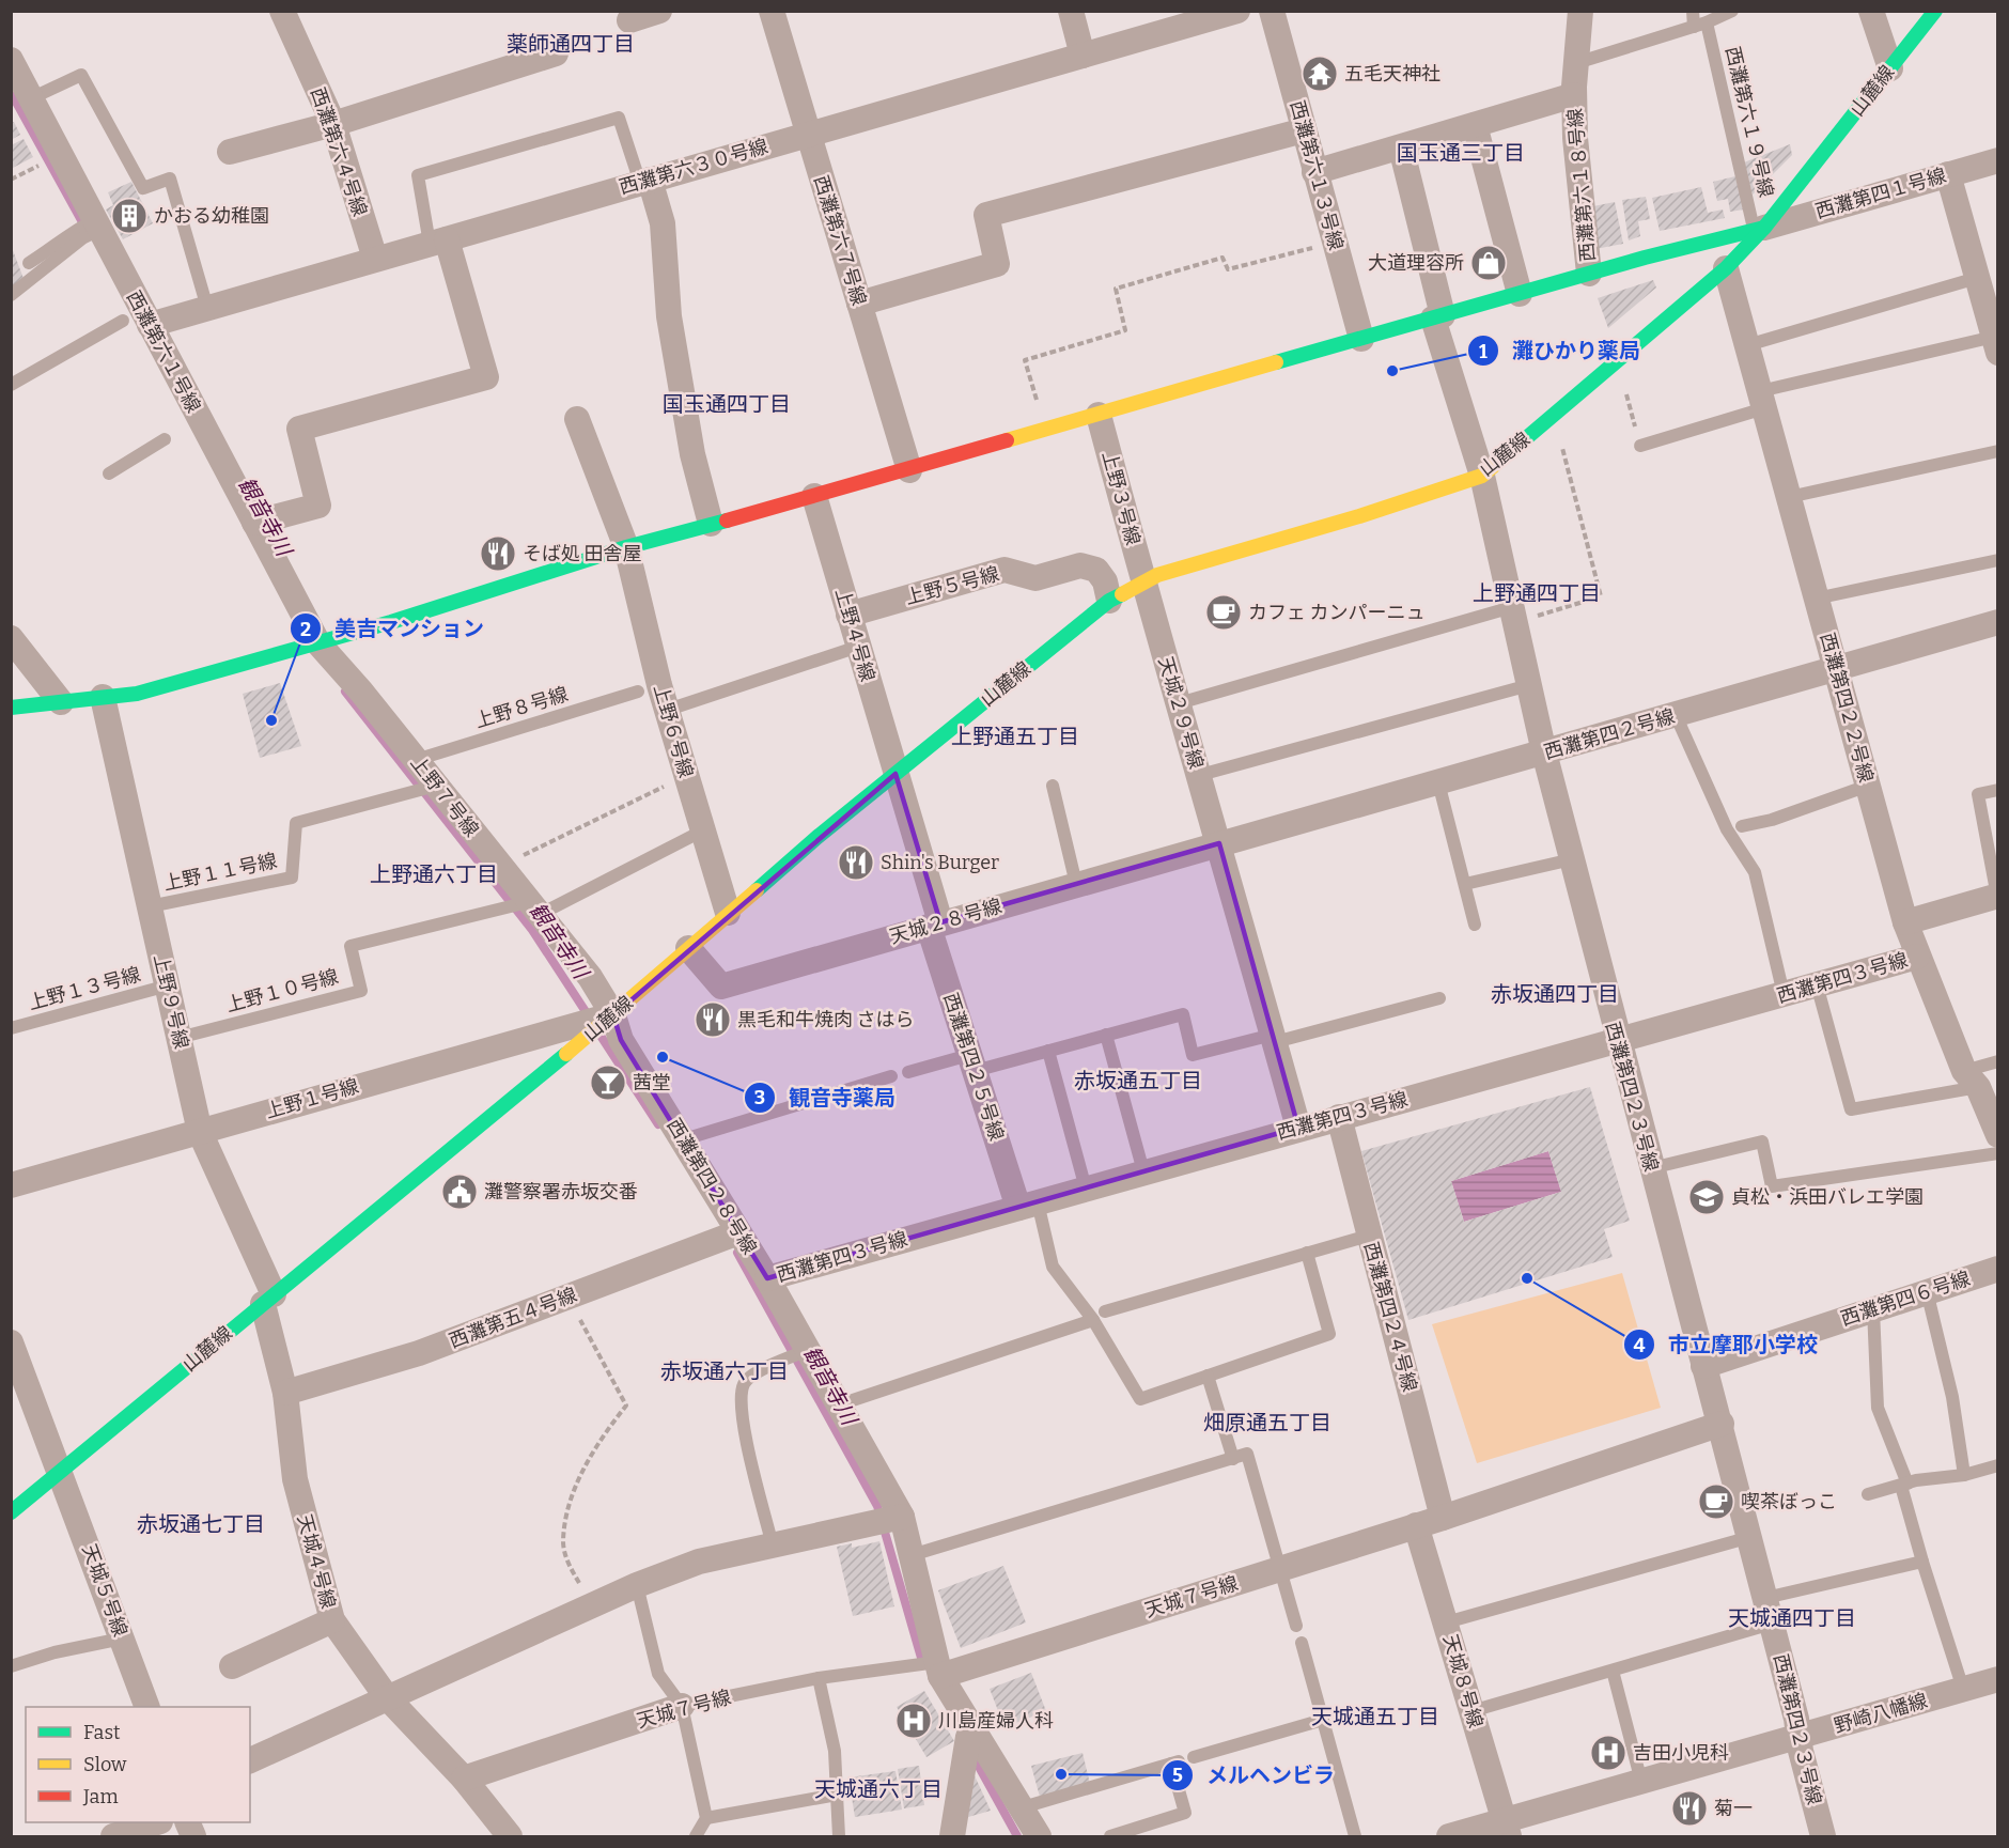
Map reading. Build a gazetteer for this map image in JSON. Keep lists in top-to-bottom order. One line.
{"streets":{"main road":["山麓線"],"street":["西灘第六４号線","西灘第六３０号線","西灘第六１３号線","西灘第六１８号線","西灘第四１号線","西灘第六７号線","西灘第六１号線","上野３号線","上野５号線","上野４号線","西灘第四２２号線","天城２９号線","上野６号線","西灘第四２号線","上野７号線","天城２８号線","西灘第四３号線","上野９号線","西灘第四２５号線","西灘第四２３号線","上野１号線","西灘第四２８号線","西灘第四６号線","西灘第四２４号線","西灘第五４号線","天城４号線","天城５号線","天城７号線","天城８号線","野崎八幡線"],"lane":["西灘第六１９号線","上野８号線","上野１１号線","上野１３号線","上野１０号線"]},"crossings":[["山麓線","西灘第六１９号線"],["山麓線","西灘第四１号線"],["山麓線","上野３号線"],["山麓線","上野５号線"],["山麓線","上野４号線"],["山麓線","西灘第四２２号線"],["山麓線","天城２９号線"],["山麓線","上野６号線"],["山麓線","上野７号線"],["山麓線","天城２８号線"],["山麓線","上野９号線"],["山麓線","西灘第四２３号線"],["山麓線","上野１号線"],["山麓線","西灘第四２８号線"],["山麓線","天城４号線"],["山麓線","天城５号線"],["西灘第六１９号線","西灘第四１号線"],["西灘第六４号線","西灘第六３０号線"],["西灘第六３０号線","西灘第六７号線"],["西灘第六３０号線","西灘第六１号線"],["西灘第六１号線","上野７号線"],["上野３号線","天城２９号線"],["上野５号線","上野４号線"],["上野４号線","天城２８号線"],["上野４号線","西灘第四２５号線"],["上野８号線","上野７号線"],["西灘第四２２号線","西灘第四２号線"],["西灘第四２２号線","西灘第四３号線"],["天城２９号線","西灘第四２号線"],["天城２９号線","天城２８号線"],["上野６号線","上野１０号線"],["西灘第四２号線","天城２８号線"],["西灘第四２号線","西灘第四２３号線"],["上野７号線","上野１１号線"],["上野７号線","上野１０号線"],["上野７号線","上野１号線"],["上野７号線","西灘第四２８号線"],["上野１１号線","上野９号線"],["天城２８号線","西灘第四２５号線"],["西灘第四３号線","西灘第四２５号線"],["西灘第四３号線","西灘第四２３号線"],["西灘第四３号線","西灘第四２８号線"],["西灘第四３号線","西灘第四２４号線"],["上野１３号線","上野９号線"],["上野１０号線","上野９号線"],["上野９号線","上野１号線"],["上野９号線","天城４号線"],["西灘第四２３号線","西灘第四６号線"],["西灘第四２３号線","野崎八幡線"],["上野１号線","西灘第四２８号線"],["西灘第四２８号線","西灘第五４号線"],["西灘第四２８号線","天城７号線"],["西灘第四２４号線","天城７号線"],["西灘第五４号線","天城４号線"],["天城４号線","天城７号線"],["天城７号線","天城８号線"],["天城８号線","野崎八幡線"]],"districts":["薬師通四丁目","国玉通三丁目","国玉通四丁目","上野通四丁目","上野通五丁目","上野通六丁目","赤坂通四丁目","赤坂通五丁目","赤坂通六丁目","畑原通五丁目","赤坂通七丁目","天城通四丁目","天城通五丁目","天城通六丁目"],"water":["観音寺川"],"places":{"temple":["五毛天神社"],"building":["かおる幼稚園"],"shop":["大道理容所"],"other":["灘ひかり薬局","美吉マンション","観音寺薬局","市立摩耶小学校","メルヘンビラ"],"restaurant":["そば処 田舎屋","Shin's Burger","黒毛和牛焼肉 さはら","菊一"],"cafe":["カフェ カンパーニュ","喫茶ぼっこ"],"bar":["茜堂"],"public building":["灘警察署赤坂交番"],"school or university":["貞松・浜田バレエ学園"],"hospital":["川島産婦人科","吉田小児科"]},"legend":["Fast","Slow","Jam"]}
